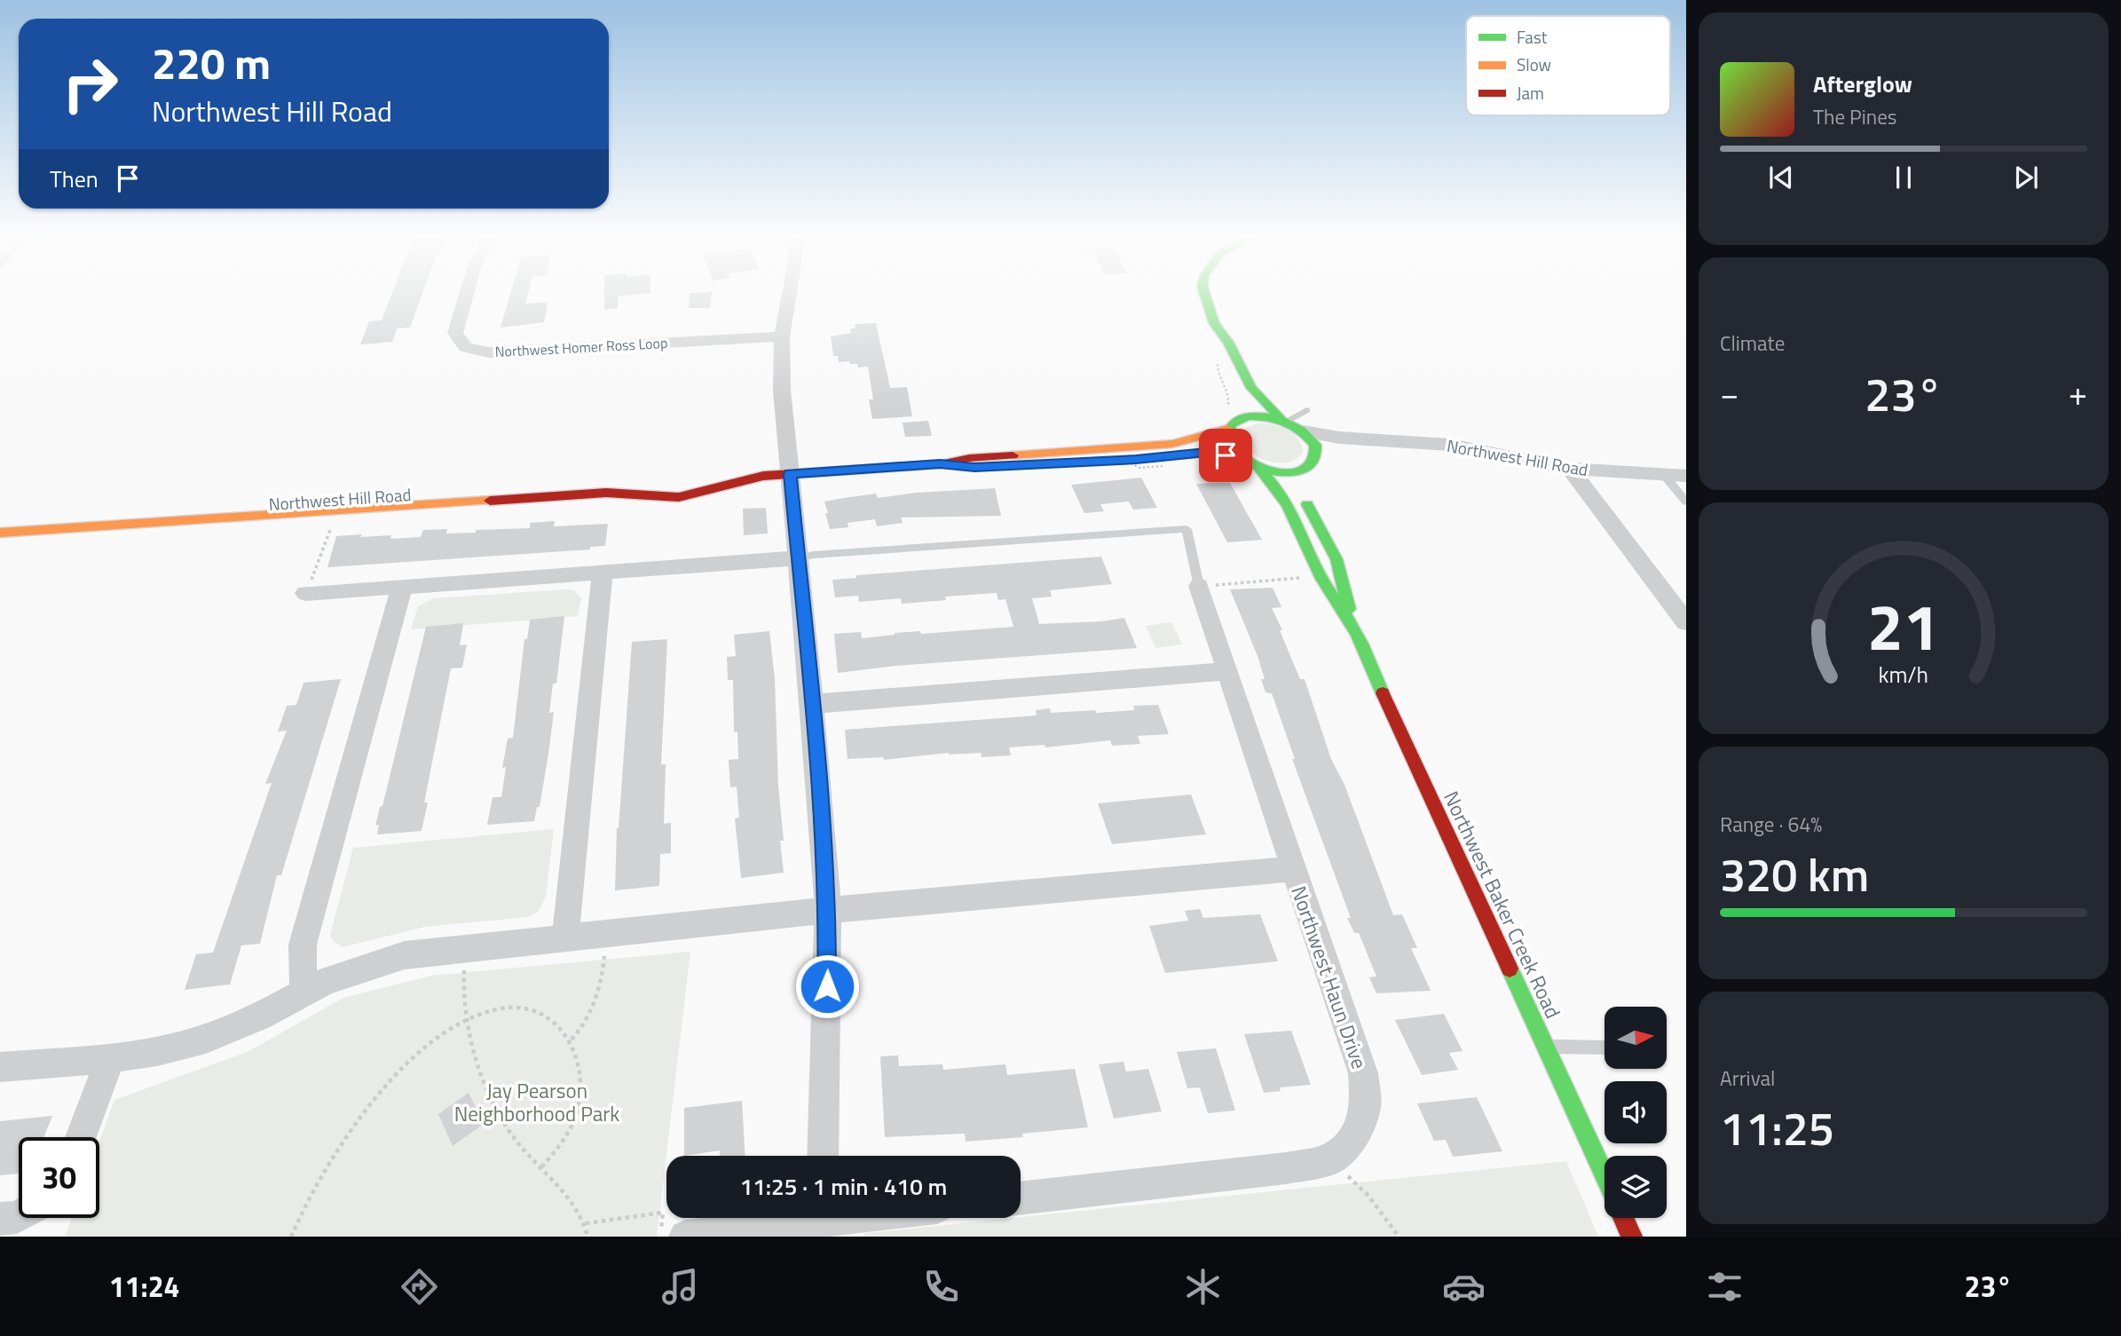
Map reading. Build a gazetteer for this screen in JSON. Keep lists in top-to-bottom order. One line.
{"streets":{"main road":["Northwest Hill Road","Northwest Baker Creek Road"],"street":["Northwest Homer Ross Loop","Northwest Haun Drive"]},"crossings":[["Northwest Hill Road","Northwest Baker Creek Road"]],"parks":["Jay Pearson Neighborhood Park"],"legend":["Fast","Slow","Jam"],"north":"right","page":{"turn":["220 m","Northwest Hill Road"],"song":["Afterglow","The Pines"],"then":"Then","tile":["Climate",["Range · 64%","320 km"],["Arrival","11:25"]],"heat":["−","23°","+"],"limit":"30","trip":"11:25 · 1 min · 410 m","tabs":["11:24","23°"],"gauge":["21","km/h"]}}
